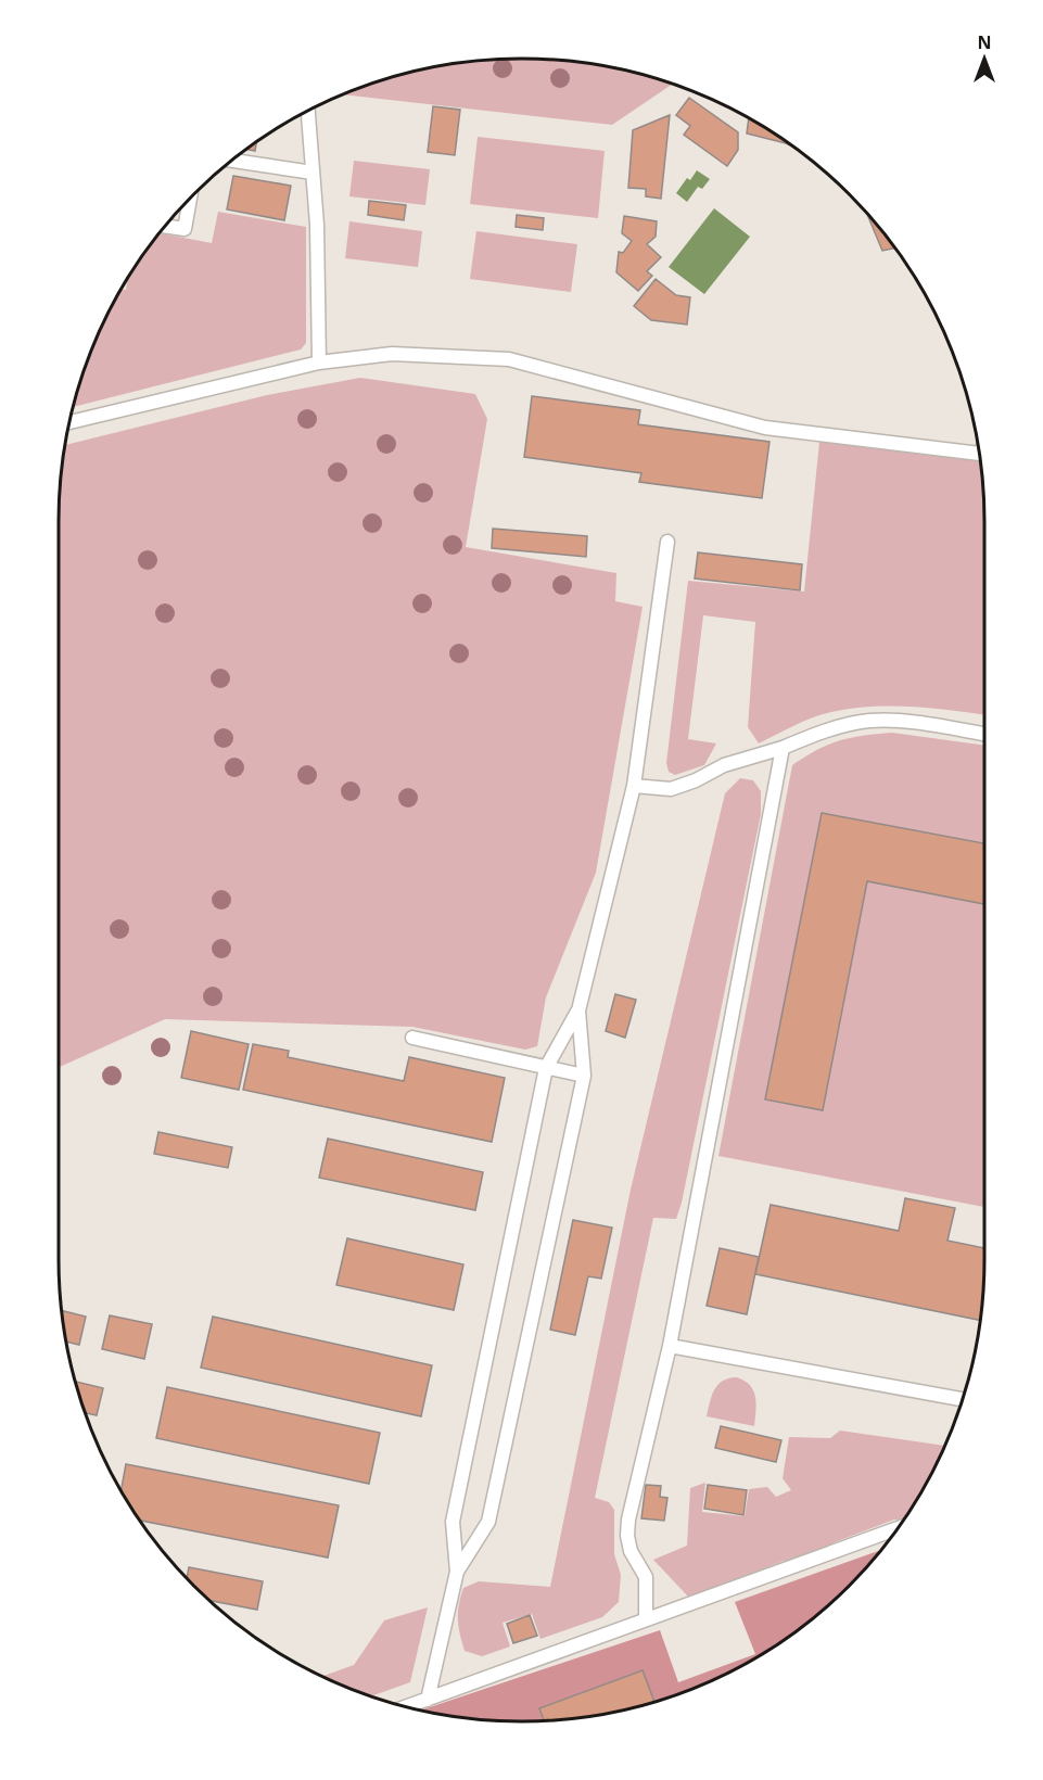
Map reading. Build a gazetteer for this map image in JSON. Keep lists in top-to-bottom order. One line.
{"north":"top"}
